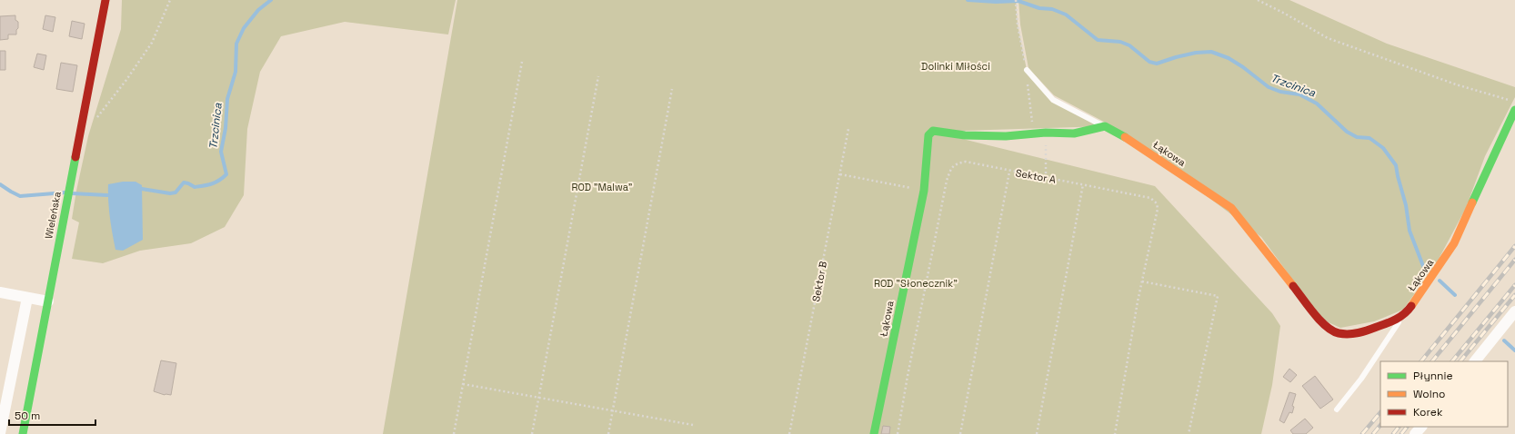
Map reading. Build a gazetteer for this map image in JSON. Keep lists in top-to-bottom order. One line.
{"streets":{"street":["Łąkowa","Wieleńska"],"path":["Sektor A","Sektor B"]},"water":["Trzcinica"],"parks":["Dolinki Miłości","ROD \"Malwa\"","ROD \"Słonecznik\""],"legend":["Płynnie","Wolno","Korek"],"scale_bar":"50 m"}
